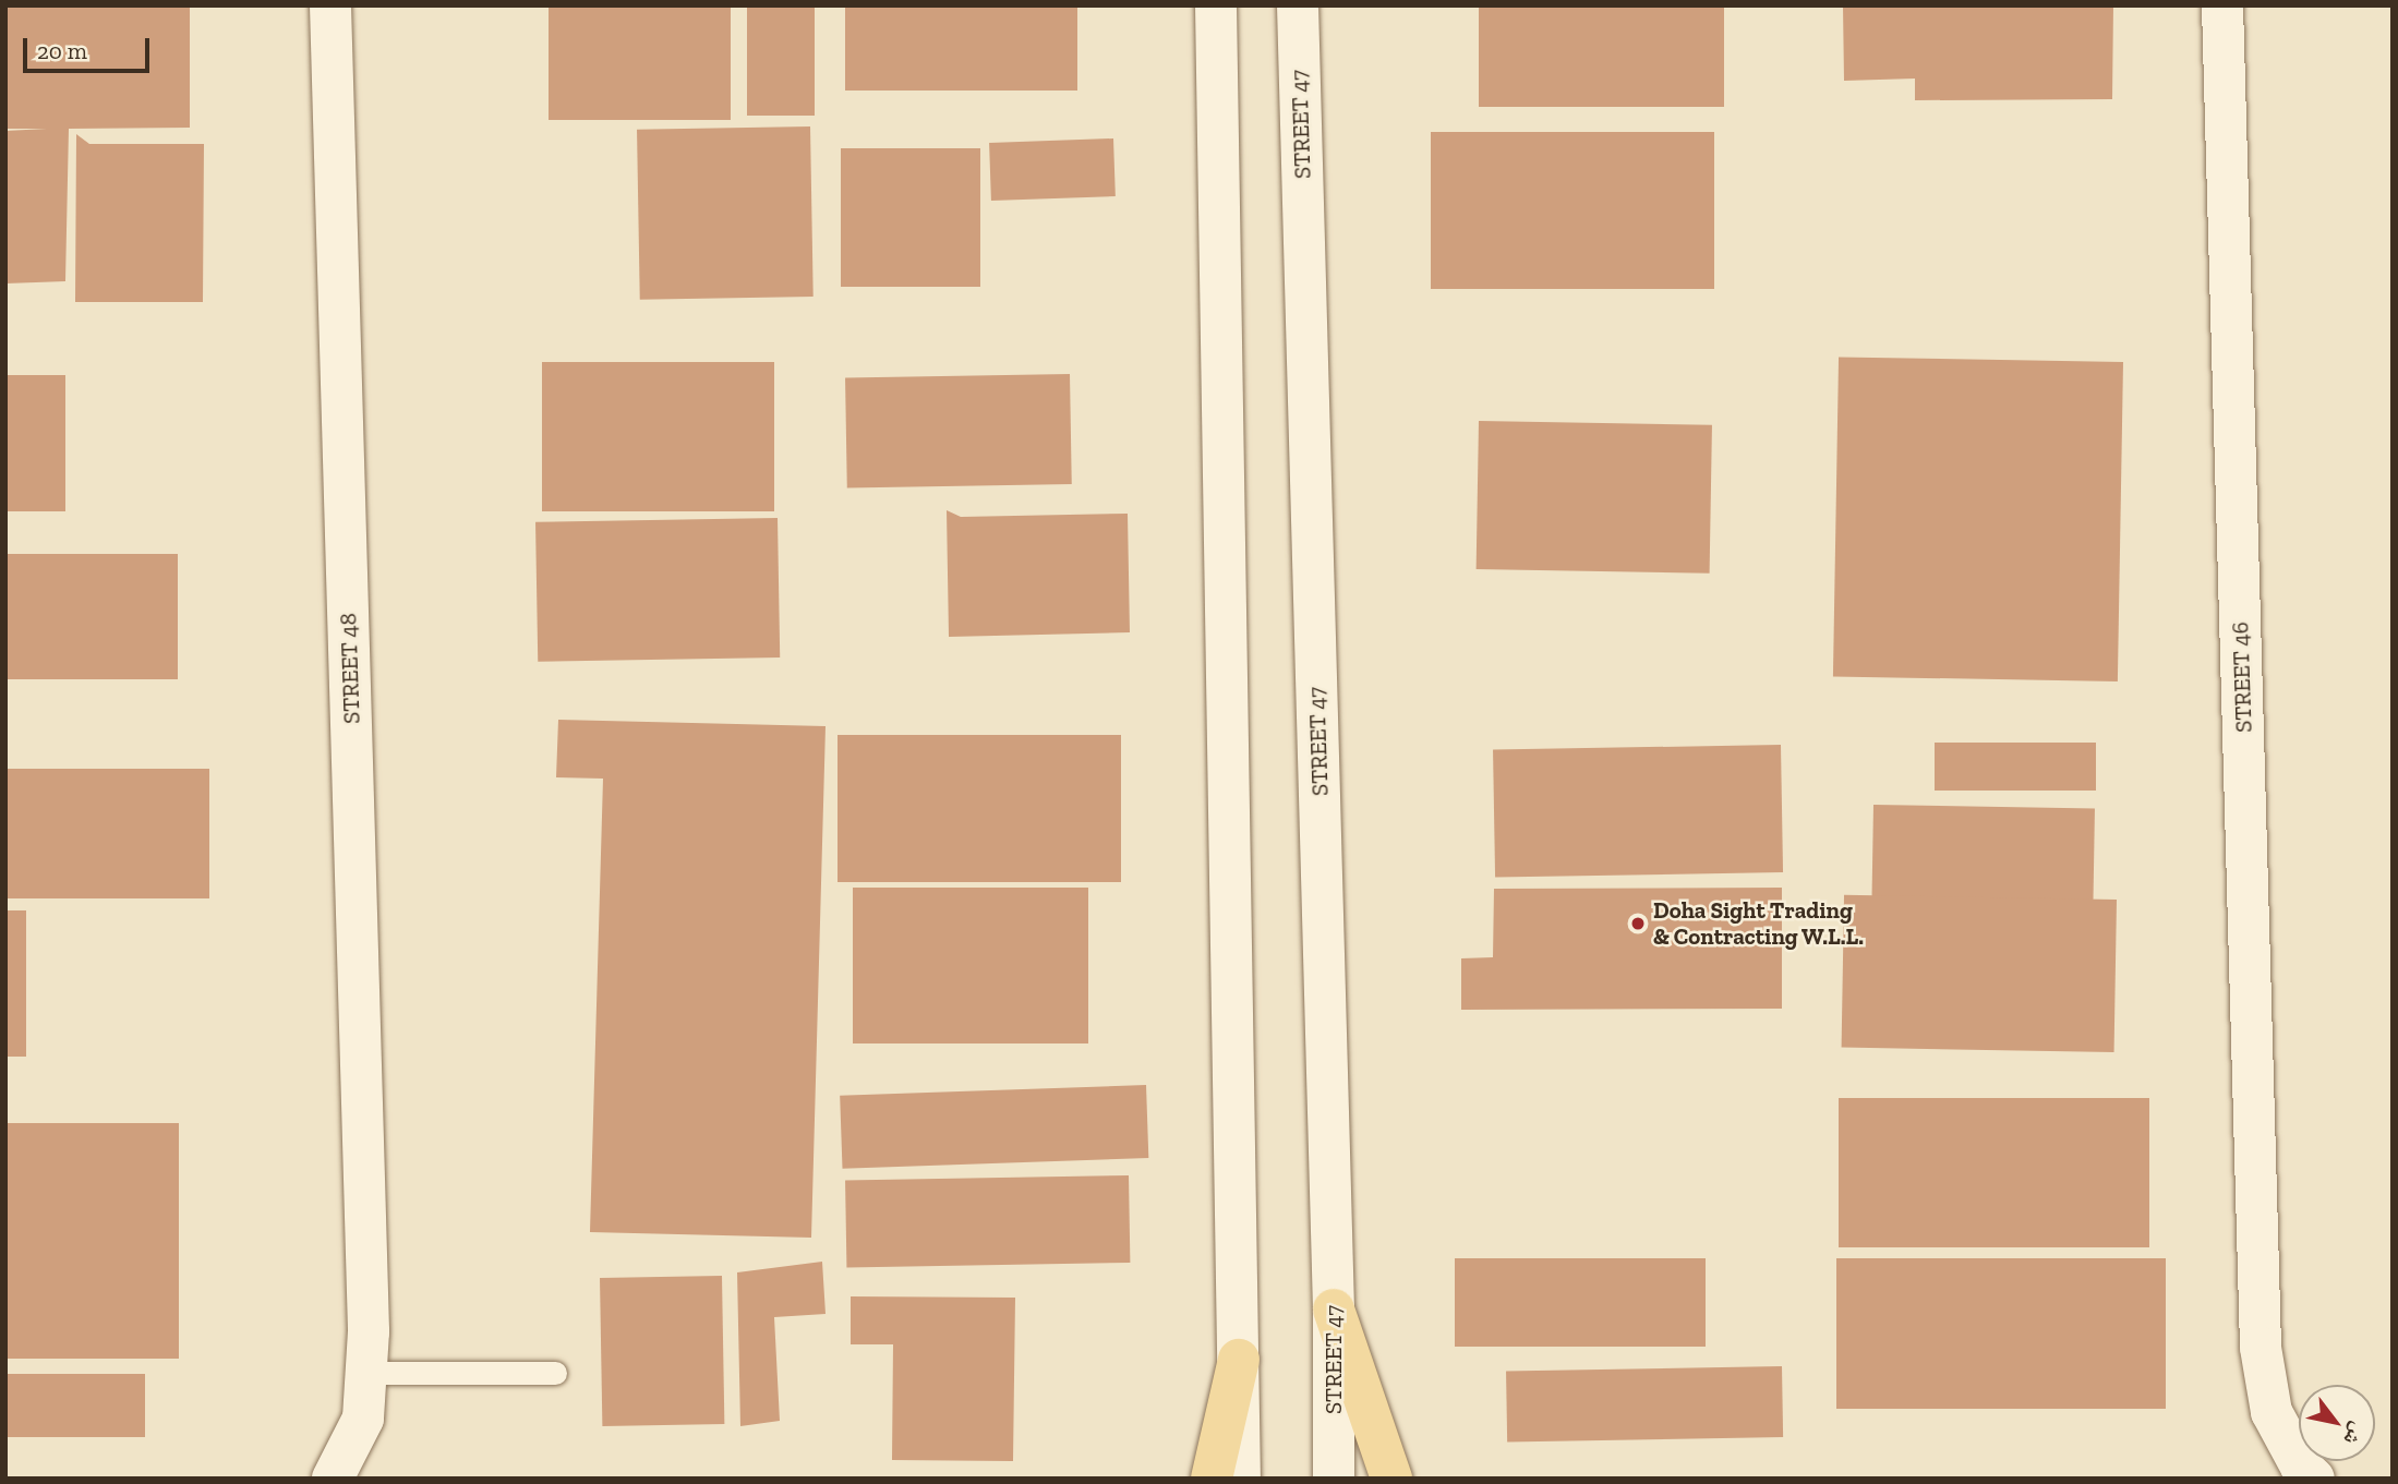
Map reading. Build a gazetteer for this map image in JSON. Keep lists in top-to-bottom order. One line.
{"streets":{"street":["STREET 47","STREET 48","STREET 46"]},"places":["Doha Sight Trading & Contracting W.L.L."],"scale_bar":"20 m","north":"bottom right"}
